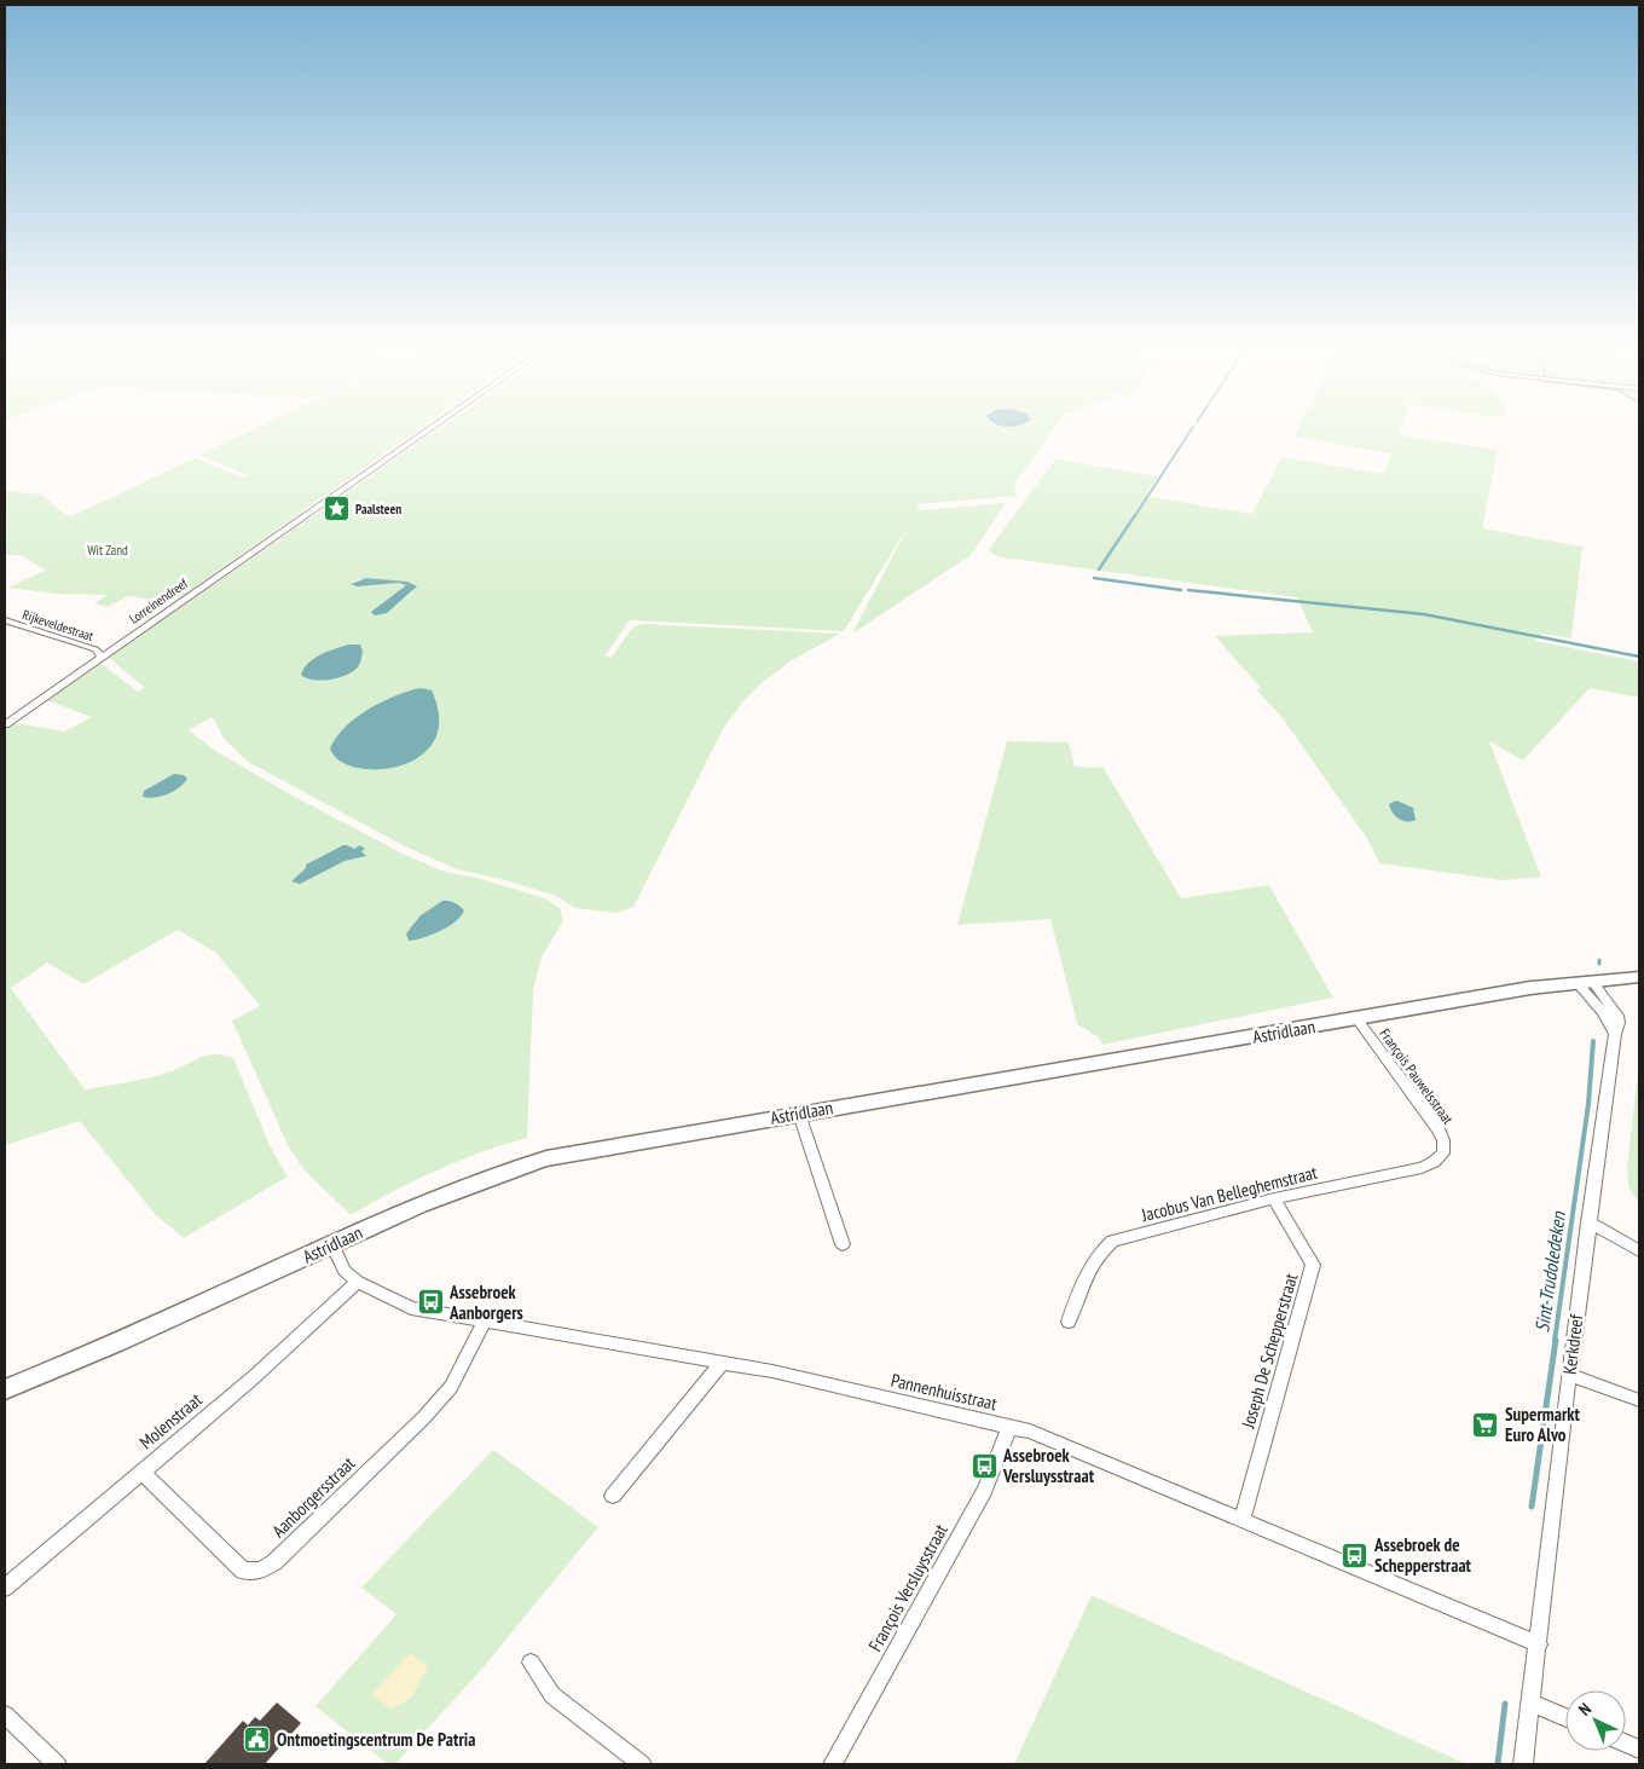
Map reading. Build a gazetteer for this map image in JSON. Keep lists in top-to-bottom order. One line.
{"streets":{"main road":["Astridlaan"],"street":["Lorreinendreef","Rijkeveldestraat","François Pauwelsstraat","Jacobus Van Belleghemstraat","Kerkdreef","Joseph De Schepperstraat","Pannenhuisstraat","Molenstraat","Aanborgersstraat","François Versluysstraat"]},"crossings":[["Lorreinendreef","Rijkeveldestraat"],["Astridlaan","François Pauwelsstraat"],["Astridlaan","Kerkdreef"],["Astridlaan","Pannenhuisstraat"],["François Pauwelsstraat","Jacobus Van Belleghemstraat"],["Jacobus Van Belleghemstraat","Joseph De Schepperstraat"],["Kerkdreef","Pannenhuisstraat"],["Joseph De Schepperstraat","Pannenhuisstraat"],["Pannenhuisstraat","Molenstraat"],["Pannenhuisstraat","Aanborgersstraat"],["Pannenhuisstraat","François Versluysstraat"],["Molenstraat","Aanborgersstraat"]],"water":["Sint-Trudoledeken"],"parks":["Wit Zand"],"places":{"place":["Paalsteen"],"bus stop":["Assebroek Aanborgers","Assebroek Versluysstraat","Assebroek de Schepperstraat"],"supermarket":["Supermarkt Euro Alvo"],"public building":["Ontmoetingscentrum De Patria"]},"north":"top left"}
